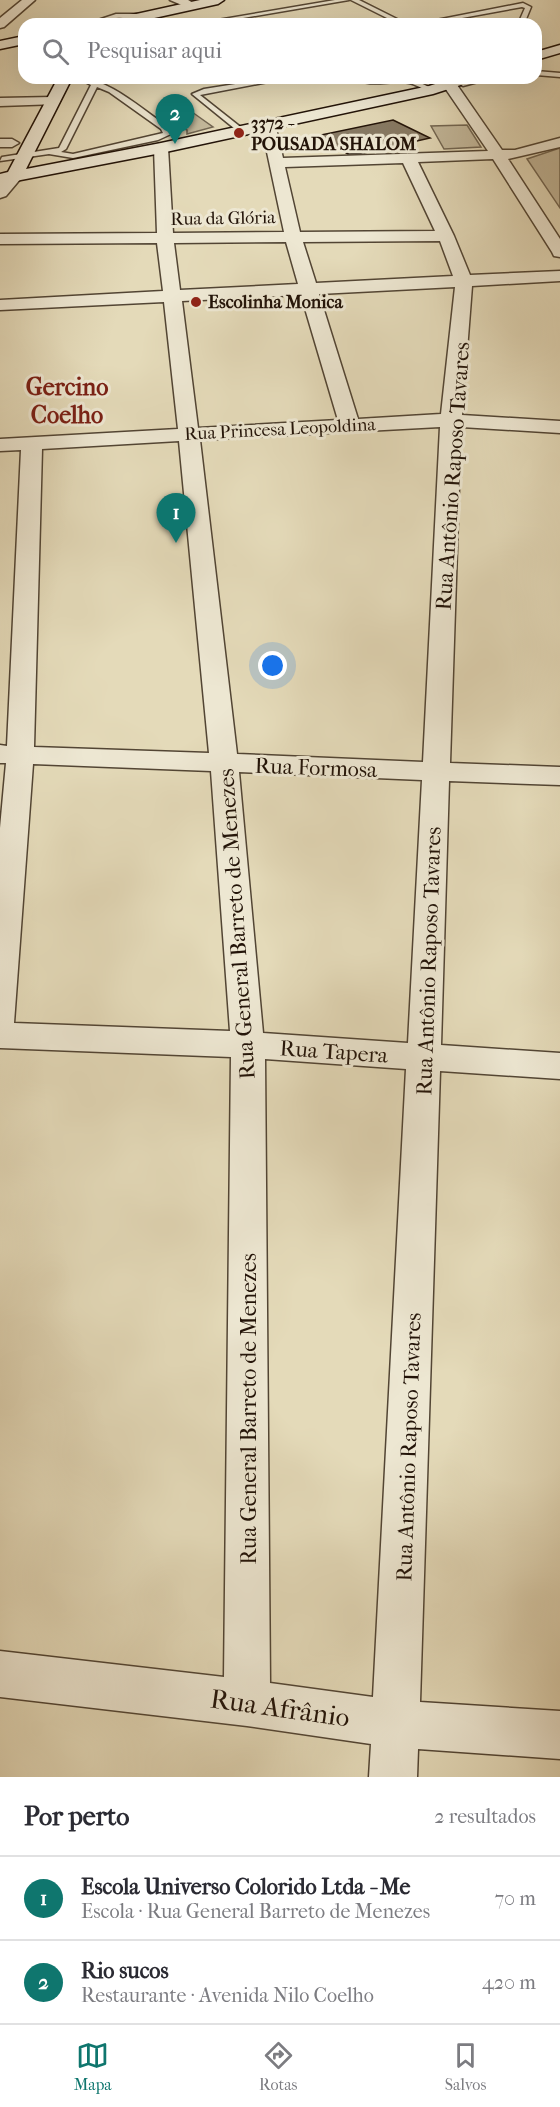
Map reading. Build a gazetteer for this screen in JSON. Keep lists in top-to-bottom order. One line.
{"streets":{"street":["Rua da Glória","Rua Princesa Leopoldina","Rua Antônio Raposo Tavares","Rua Formosa","Rua General Barreto de Menezes","Rua Tapera","Rua Afrânio"]},"crossings":[["Rua da Glória","Rua Antônio Raposo Tavares"],["Rua da Glória","Rua General Barreto de Menezes"],["Rua Princesa Leopoldina","Rua Antônio Raposo Tavares"],["Rua Princesa Leopoldina","Rua General Barreto de Menezes"],["Rua Antônio Raposo Tavares","Rua Formosa"],["Rua Antônio Raposo Tavares","Rua Tapera"],["Rua Antônio Raposo Tavares","Rua Afrânio"],["Rua Formosa","Rua General Barreto de Menezes"],["Rua General Barreto de Menezes","Rua Tapera"],["Rua General Barreto de Menezes","Rua Afrânio"]],"districts":["Gercino Coelho"],"places":["3372 - POUSADA SHALOM","Escolinha Monica"],"page":{"search":"Pesquisar aqui","pins":["2","1"],"heading":["Por perto","2 resultados"],"list":[{"mark":"1","name":"Escola Universo Colorido Ltda - Me","note":"Escola · Rua General Barreto de Menezes","value":"70 m"},{"mark":"2","name":"Rio sucos","note":"Restaurante · Avenida Nilo Coelho","value":"420 m"}],"nav":["Mapa","Rotas","Salvos"]}}
